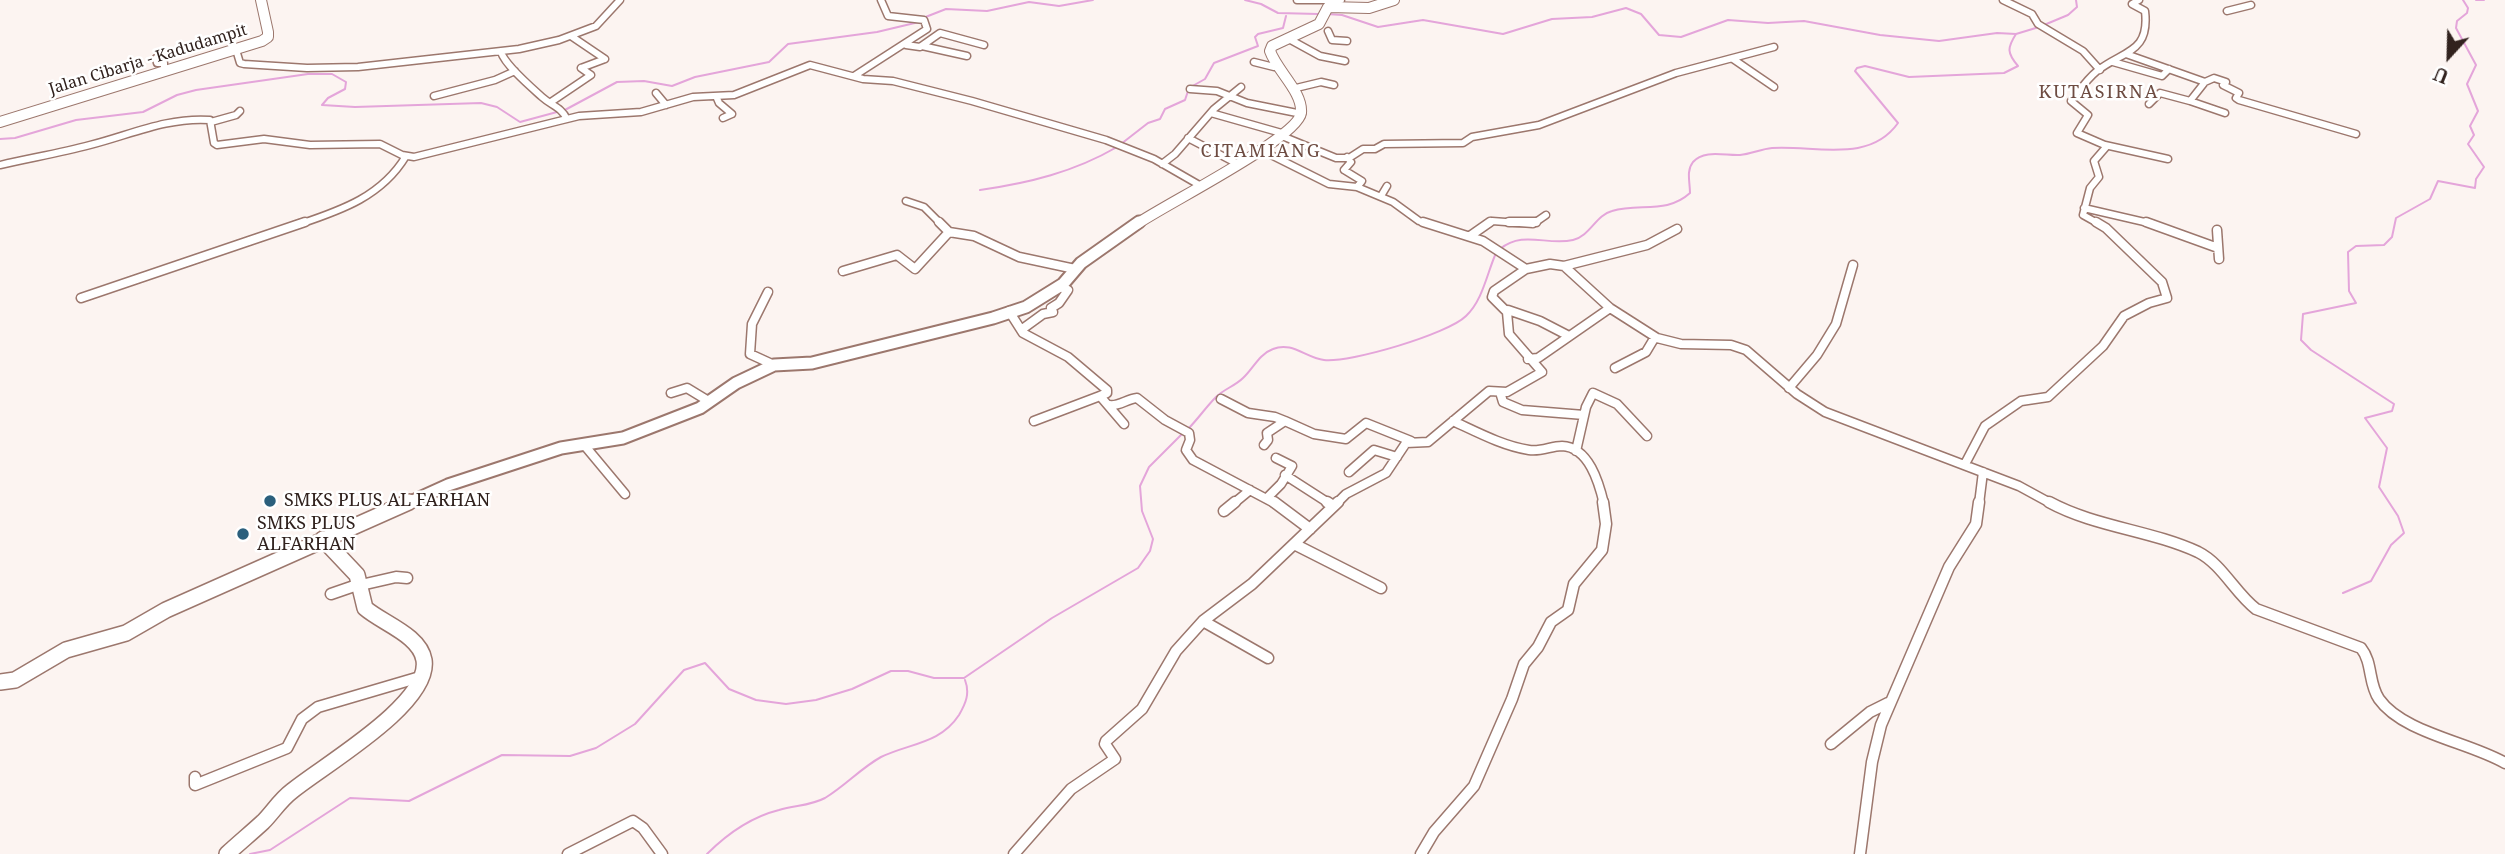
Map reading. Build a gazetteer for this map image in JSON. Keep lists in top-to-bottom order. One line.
{"streets":{"street":["Jalan Cibarja - Kadudampit"]},"districts":["KUTASIRNA","CITAMIANG"],"places":["SMKS PLUS AL FARHAN","SMKS PLUS ALFARHAN"],"north":"bottom"}
